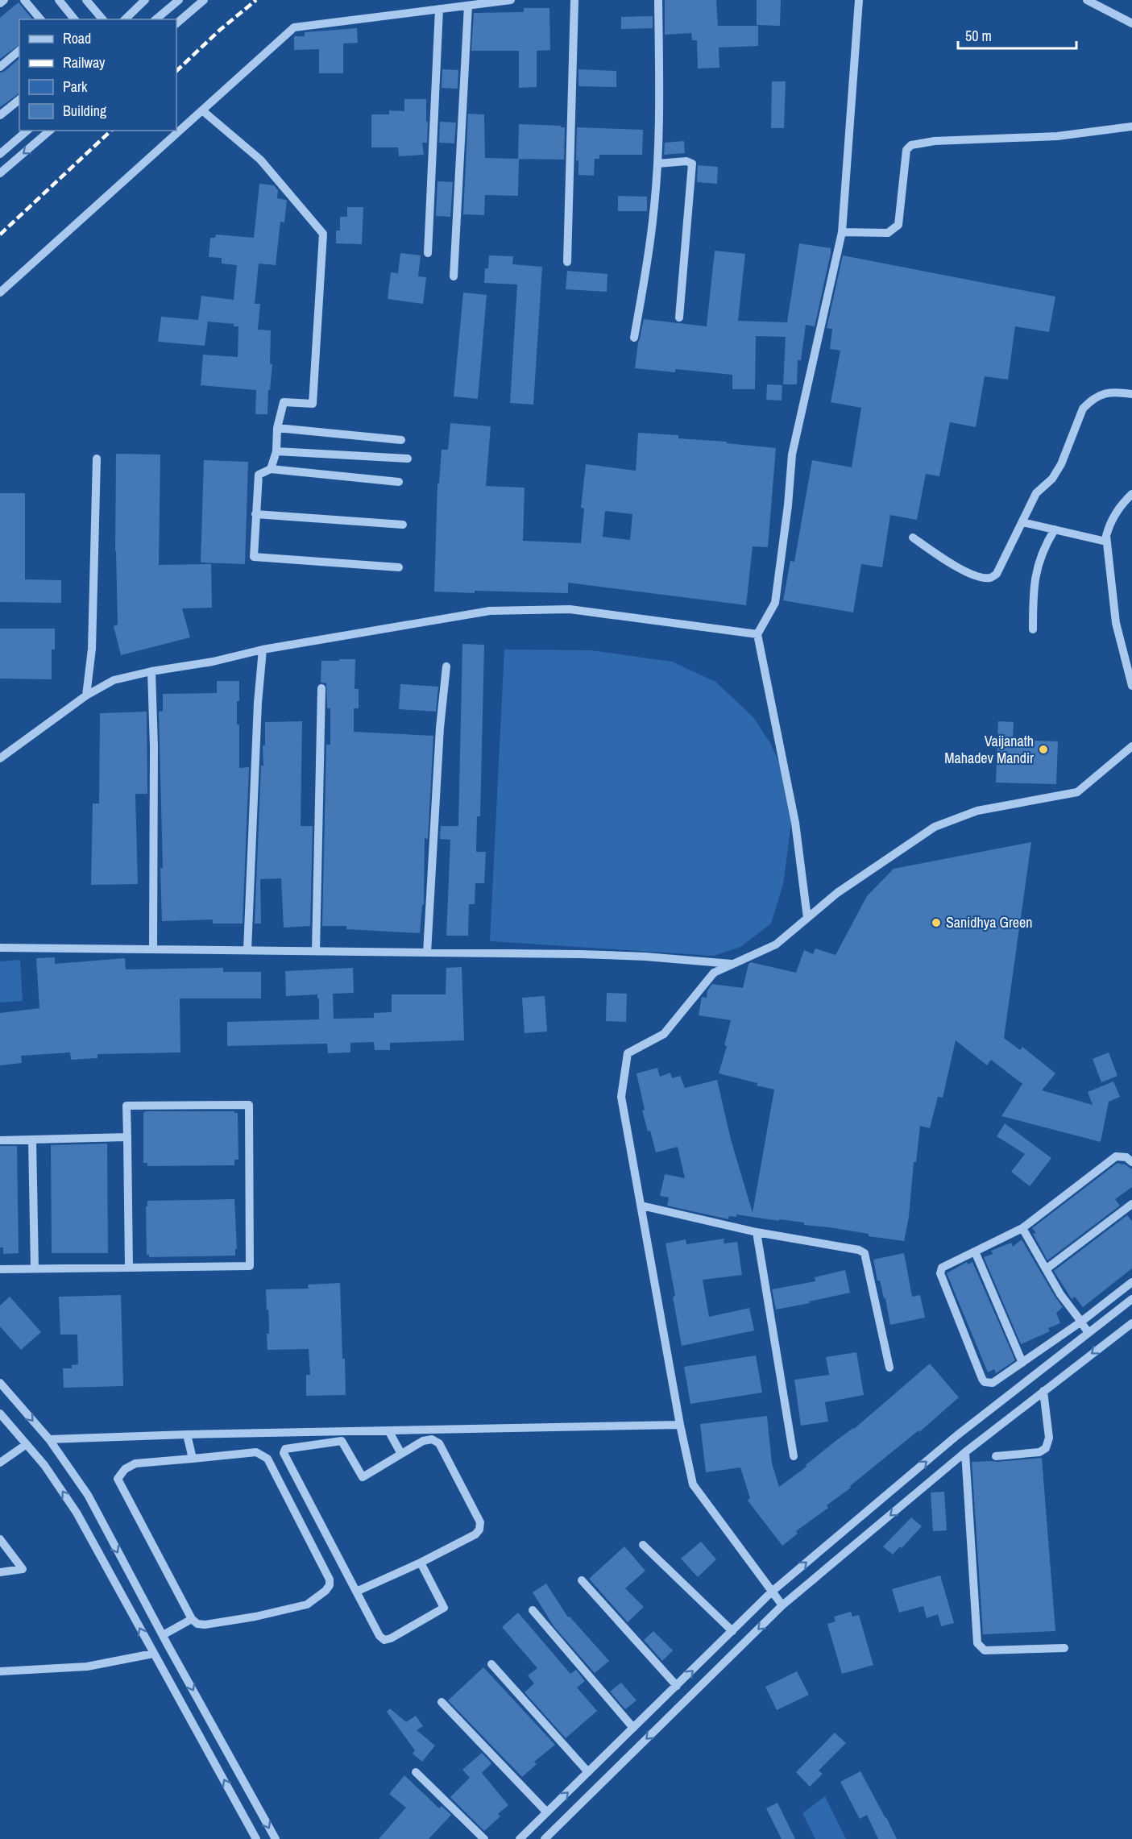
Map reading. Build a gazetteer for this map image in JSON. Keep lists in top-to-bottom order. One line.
{"places":["Vaijanath Mahadev Mandir","Sanidhya Green"],"legend":["Road","Railway","Park","Building"],"scale_bar":"50 m"}
